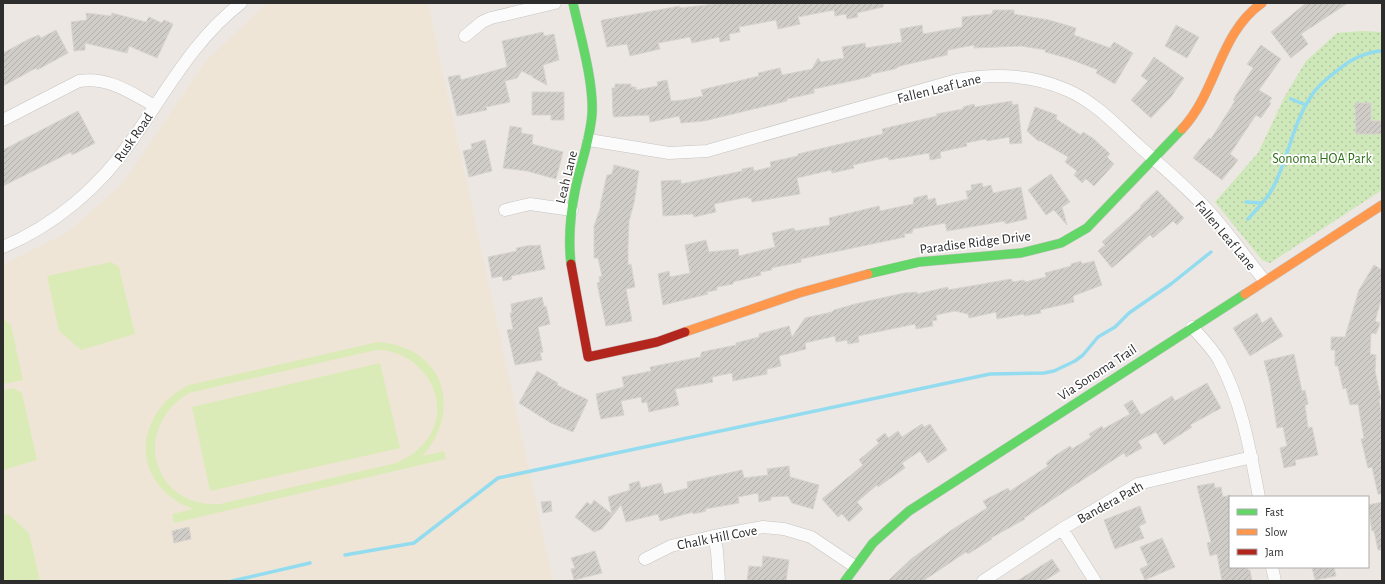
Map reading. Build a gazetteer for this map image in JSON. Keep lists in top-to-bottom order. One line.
{"streets":{"street":["Fallen Leaf Lane","Rusk Road","Leah Lane","Paradise Ridge Drive","Via Sonoma Trail","Bandera Path","Chalk Hill Cove"]},"crossings":[["Fallen Leaf Lane","Leah Lane"],["Fallen Leaf Lane","Paradise Ridge Drive"],["Fallen Leaf Lane","Via Sonoma Trail"],["Leah Lane","Paradise Ridge Drive"],["Via Sonoma Trail","Chalk Hill Cove"]],"parks":["Sonoma HOA Park"],"legend":["Fast","Slow","Jam"]}
